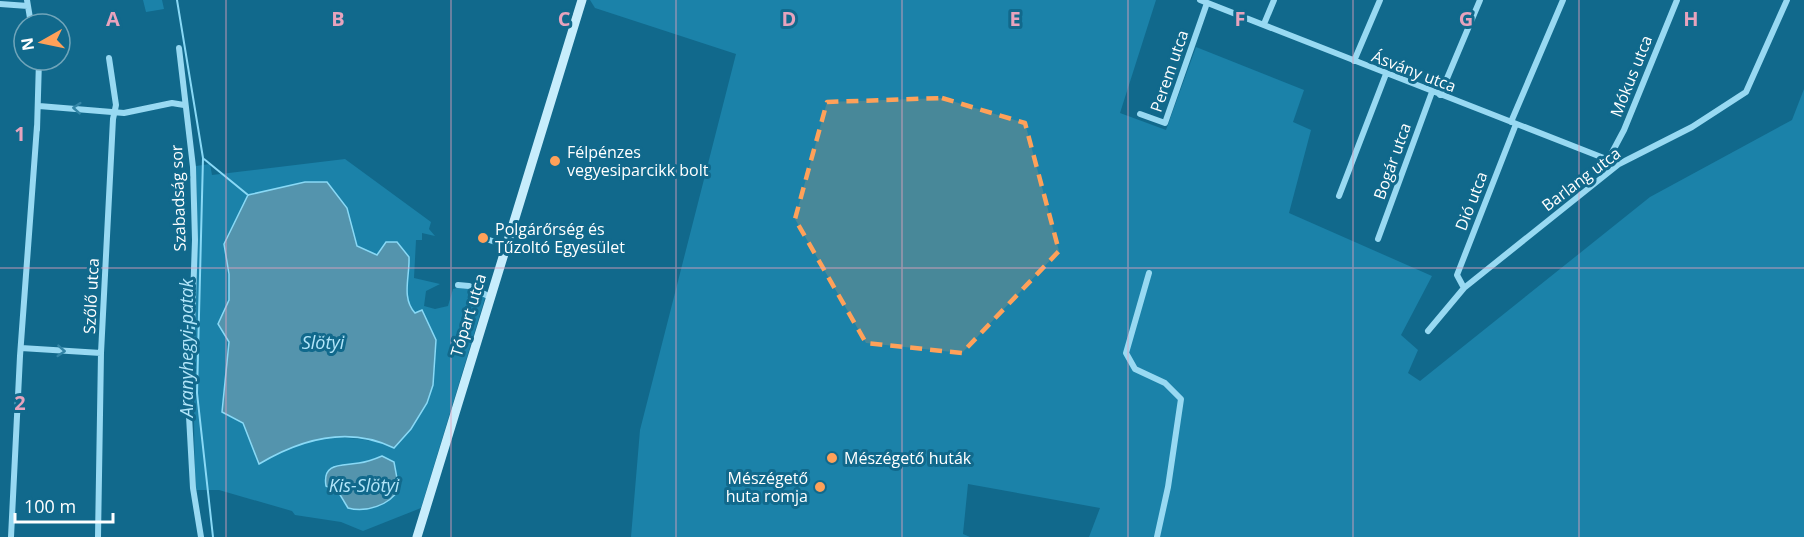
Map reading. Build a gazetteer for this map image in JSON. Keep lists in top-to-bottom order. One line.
{"streets":{"main road":["Tópart utca"],"street":["Perem utca","Ásvány utca","Mókus utca","Bogár utca","Barlang utca","Szabadság sor","Dió utca","Szőlő utca"]},"crossings":[["Perem utca","Ásvány utca"],["Ásvány utca","Mókus utca"],["Ásvány utca","Bogár utca"],["Ásvány utca","Barlang utca"],["Ásvány utca","Dió utca"],["Barlang utca","Dió utca"]],"water":["Slötyi","Aranyhegyi-patak","Kis-Slötyi"],"places":["Félpénzes vegyesiparcikk bolt","Polgárőrség és Tűzoltó Egyesület","Mészégető huták","Mészégető huta romja"],"scale_bar":"100 m","north":"left","grid":{"columns":["A","B","C","D","E","F","G","H"],"rows":["1","2"]}}
